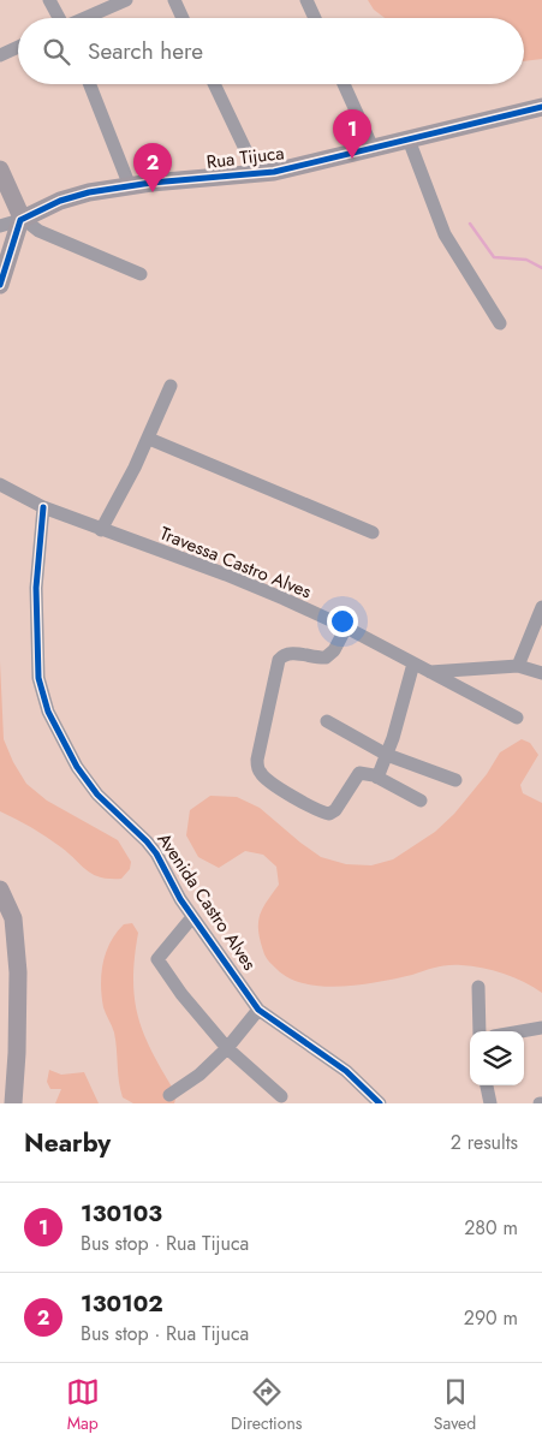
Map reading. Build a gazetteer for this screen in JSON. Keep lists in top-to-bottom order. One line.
{"streets":{"street":["Rua Tijuca","Travessa Castro Alves","Avenida Castro Alves"]},"crossings":[["Travessa Castro Alves","Avenida Castro Alves"]],"page":{"search":"Search here","pins":["1","2"],"heading":["Nearby","2 results"],"list":[{"mark":"1","name":"130103","note":"Bus stop · Rua Tijuca","value":"280 m"},{"mark":"2","name":"130102","note":"Bus stop · Rua Tijuca","value":"290 m"}],"nav":["Map","Directions","Saved"]}}
